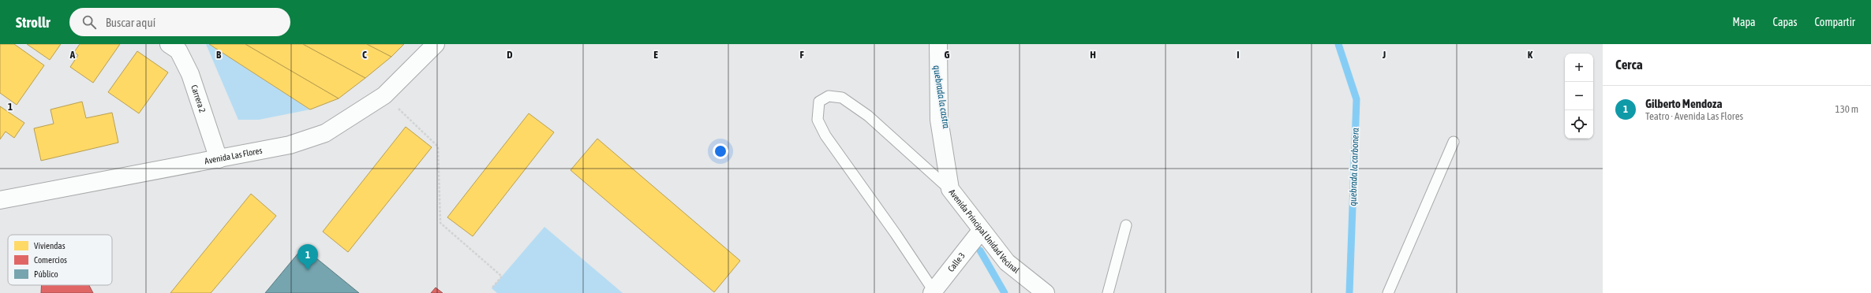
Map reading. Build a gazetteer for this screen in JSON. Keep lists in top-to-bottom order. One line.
{"streets":{"street":["Carrera 2","Avenida Las Flores","Avenida Principal Unidad Vecinal","Calle 3"]},"crossings":[["Carrera 2","Avenida Las Flores"],["Avenida Principal Unidad Vecinal","Calle 3"]],"water":["quebrada la castra","quebrada la carbonera"],"legend":["Viviendas","Comercios","Público"],"page":{"header":"Strollr","search":"Buscar aquí","nav":["Mapa","Capas","Compartir"],"heading":"Cerca","map_buttons":["+","−"],"list":[{"mark":"1","name":"Gilberto Mendoza","note":"Teatro · Avenida Las Flores","value":"130 m"}],"pins":"1"},"grid":{"columns":["A","B","C","D","E","F","G","H","I","J","K"],"rows":["1"]}}
